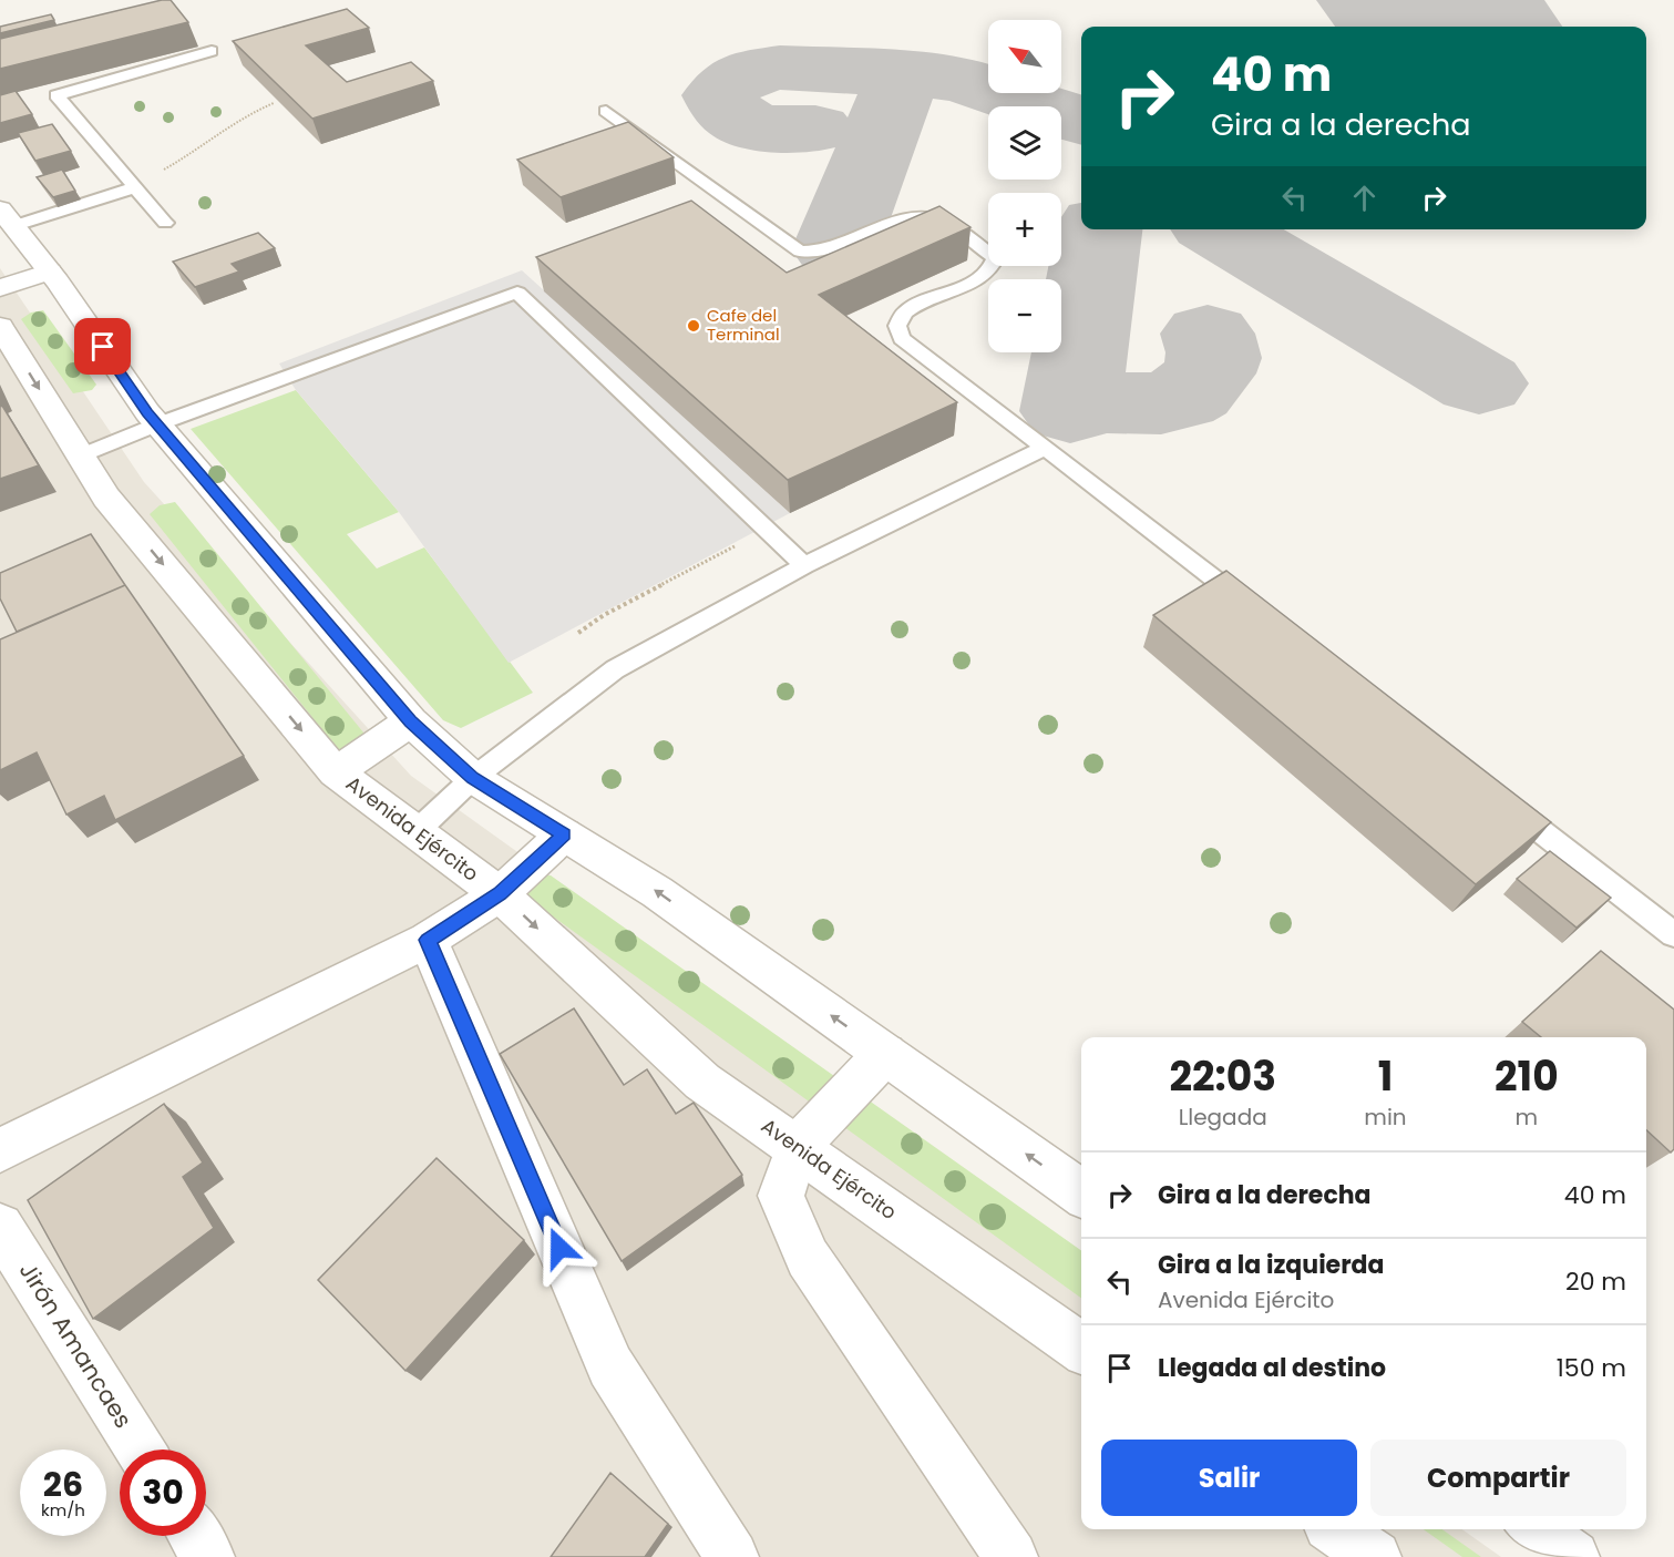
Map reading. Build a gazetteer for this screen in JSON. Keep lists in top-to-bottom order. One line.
{"streets":{"street":["Avenida Ejército","Jirón Amancaes"]},"places":["Cafe del Terminal"],"north":"top left","page":{"map_buttons":["+","−"],"turn":["40 m","Gira a la derecha"],"eta":["22:03","Llegada","1","min","210","m"],"list":[{"name":"Gira a la derecha","value":"40 m"},{"name":"Gira a la izquierda","note":"Avenida Ejército","value":"20 m"},{"name":"Llegada al destino","value":"150 m"}],"buttons":["Salir","Compartir"],"speed":"26 km/h","limit":"30"}}
